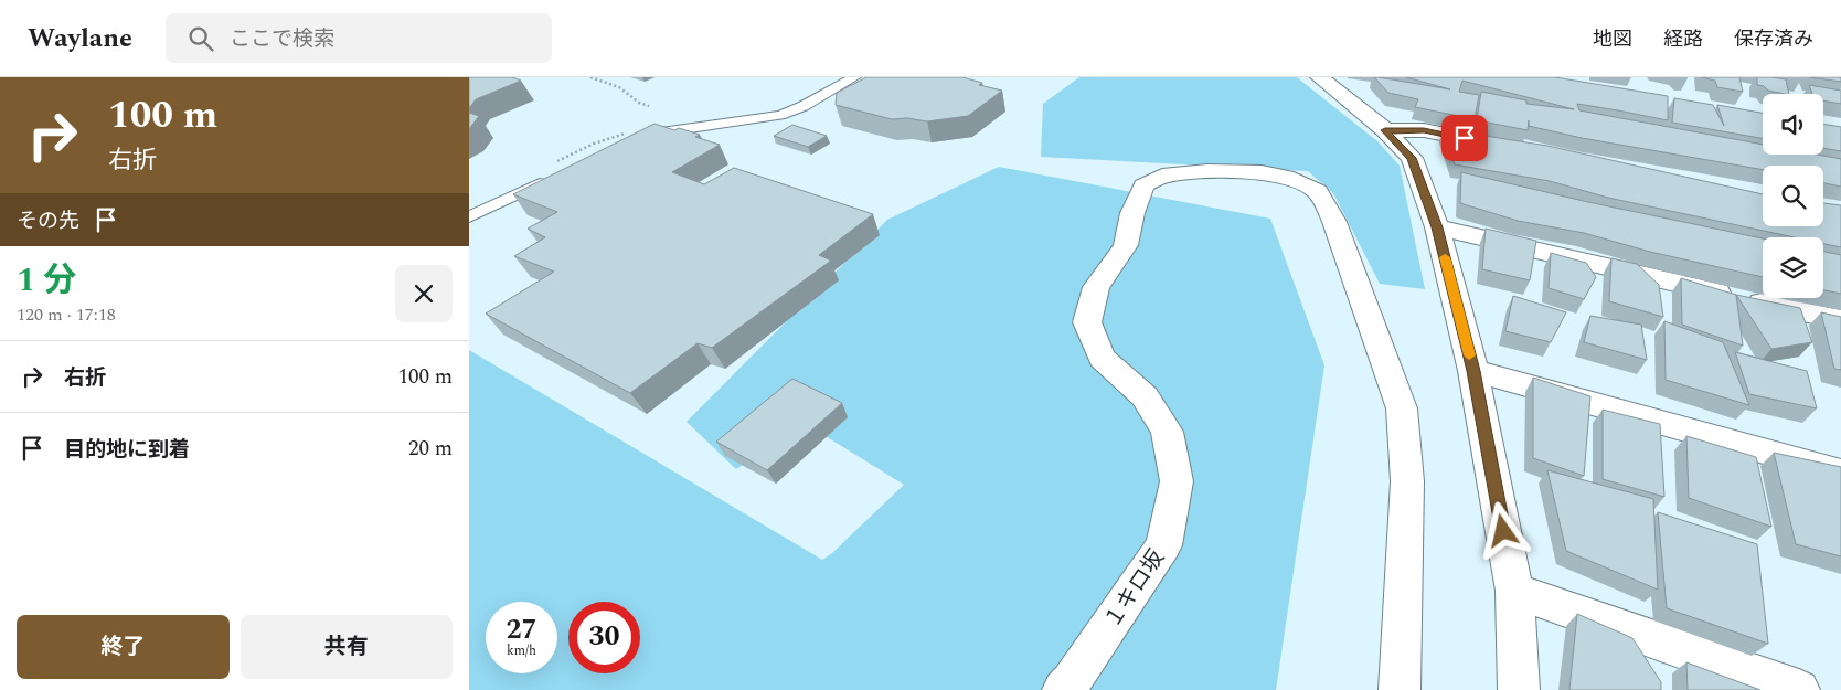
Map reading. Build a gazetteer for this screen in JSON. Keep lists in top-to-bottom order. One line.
{"streets":{"street":["１キロ坂"]},"page":{"header":"Waylane","search":"ここで検索","nav":["地図","経路","保存済み"],"turn":["100 m","右折"],"then":"その先","heading":["1 分","120 m · 17:18"],"list":[{"name":"右折","value":"100 m"},{"name":"目的地に到着","value":"20 m"}],"speed":"27 km/h","limit":"30","buttons":["終了","共有"]}}
